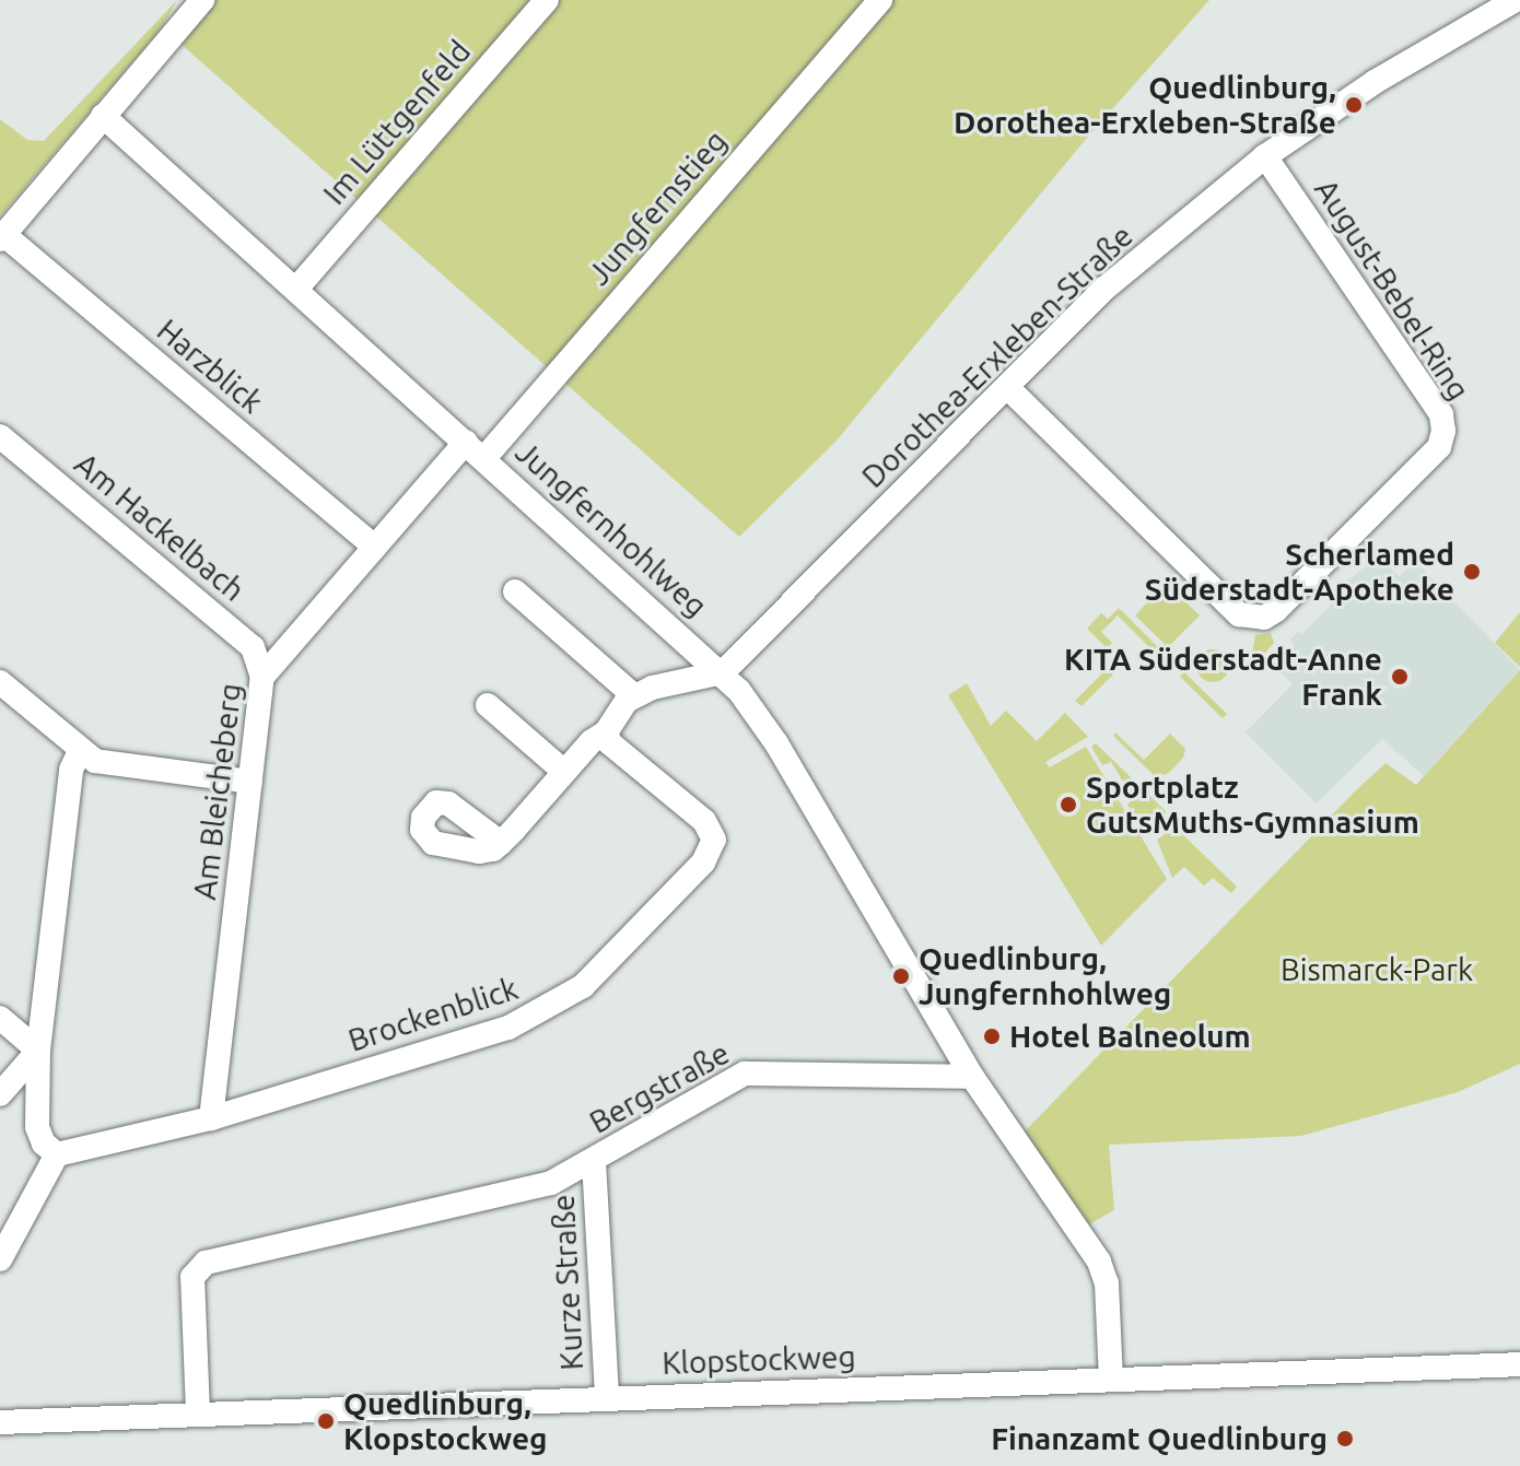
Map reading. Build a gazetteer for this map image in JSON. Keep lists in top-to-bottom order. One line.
{"streets":{"street":["Im Lüttgenfeld","Jungfernstieg","August-Bebel-Ring","Dorothea-Erxleben-Straße","Harzblick","Am Hackelbach","Jungfernhohlweg","Am Bleicheberg","Brockenblick","Bergstraße","Kurze Straße","Klopstockweg"]},"crossings":[["Im Lüttgenfeld","Jungfernhohlweg"],["Jungfernstieg","Jungfernhohlweg"],["Jungfernstieg","Am Bleicheberg"],["August-Bebel-Ring","Dorothea-Erxleben-Straße"],["Dorothea-Erxleben-Straße","Jungfernhohlweg"],["Harzblick","Am Bleicheberg"],["Am Hackelbach","Am Bleicheberg"],["Jungfernhohlweg","Am Bleicheberg"],["Jungfernhohlweg","Bergstraße"],["Am Bleicheberg","Brockenblick"],["Bergstraße","Kurze Straße"],["Bergstraße","Klopstockweg"],["Kurze Straße","Klopstockweg"]],"parks":["Bismarck-Park"],"places":["Quedlinburg, Dorothea-Erxleben-Straße","Scherlamed Süderstadt-Apotheke","KITA Süderstadt-Anne Frank","Sportplatz GutsMuths-Gymnasium","Quedlinburg, Jungfernhohlweg","Hotel Balneolum","Quedlinburg, Klopstockweg","Finanzamt Quedlinburg"]}
